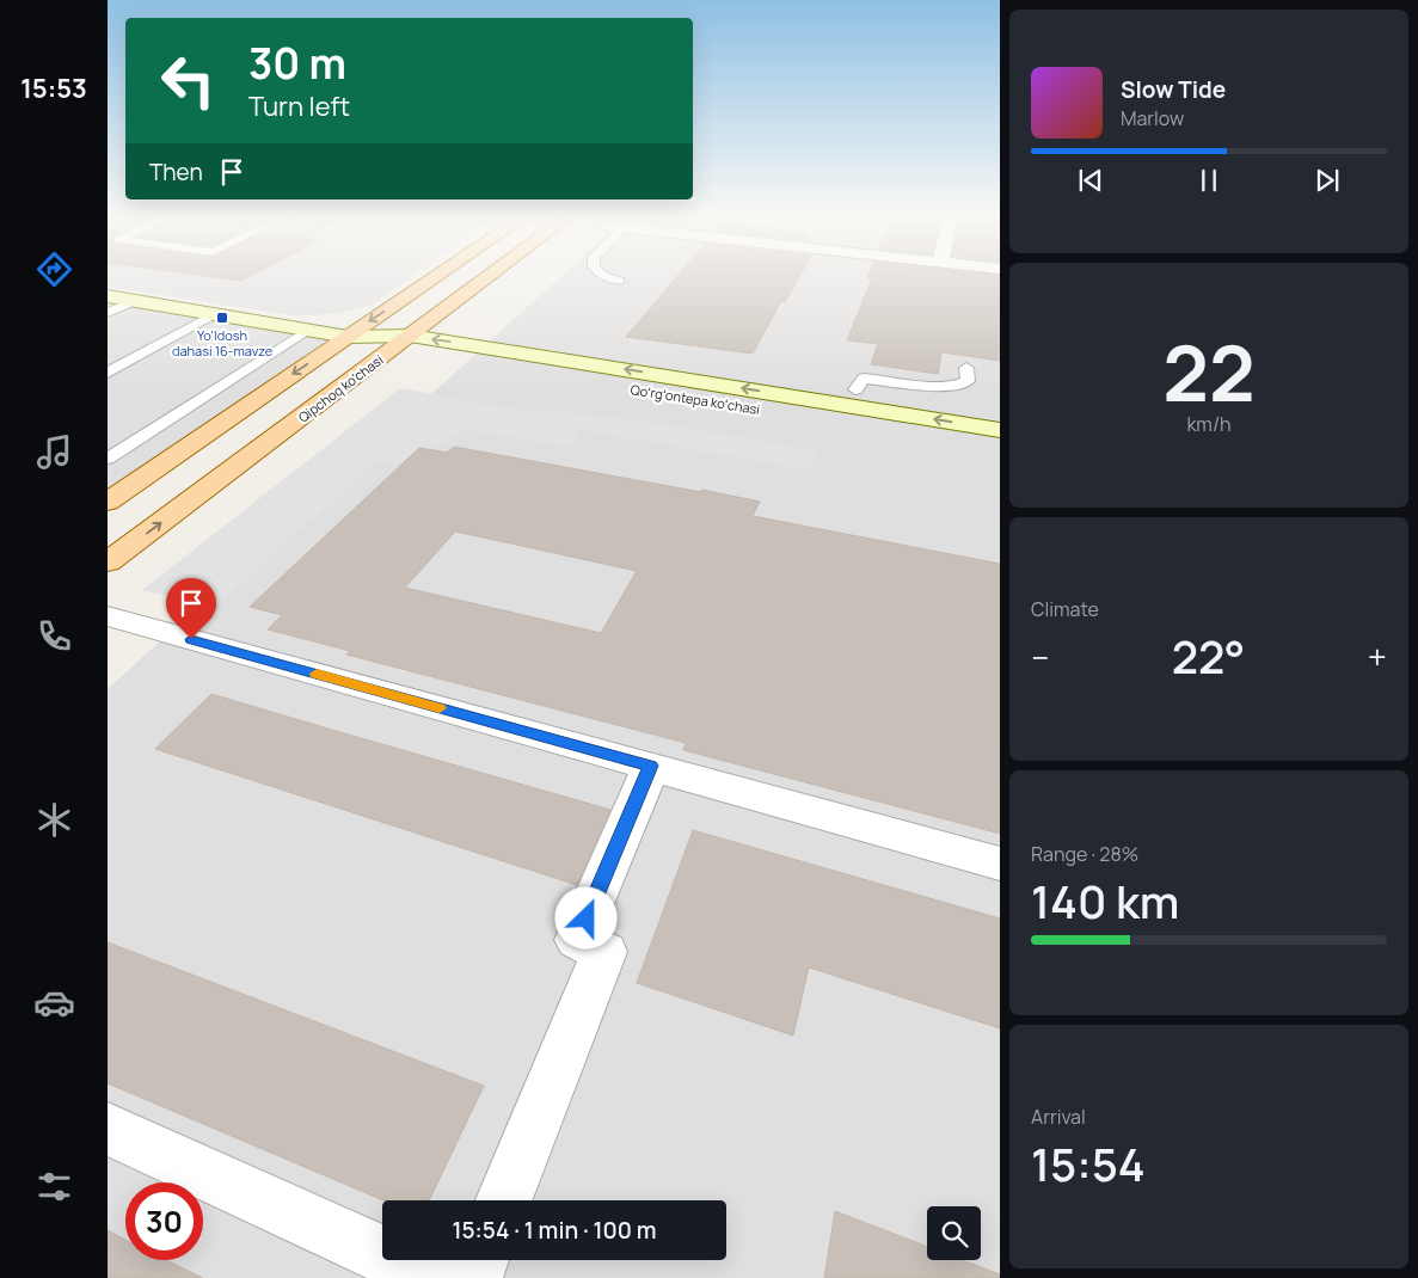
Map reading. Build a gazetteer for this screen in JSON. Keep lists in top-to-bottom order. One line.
{"streets":{"main road":["Qipchoq ko'chasi","Qoʻrgʻontepa koʻchasi"]},"crossings":[["Qipchoq ko'chasi","Qoʻrgʻontepa koʻchasi"]],"places":{"transit":["Yo'ldosh dahasi 16-mavze"]},"page":{"tabs":"15:53","turn":["30 m","Turn left"],"song":["Slow Tide","Marlow"],"then":"Then","tile":[["22","km/h"],"Climate",["Range · 28%","140 km"],["Arrival","15:54"]],"heat":["−","22°","+"],"limit":"30","trip":"15:54 · 1 min · 100 m"}}
